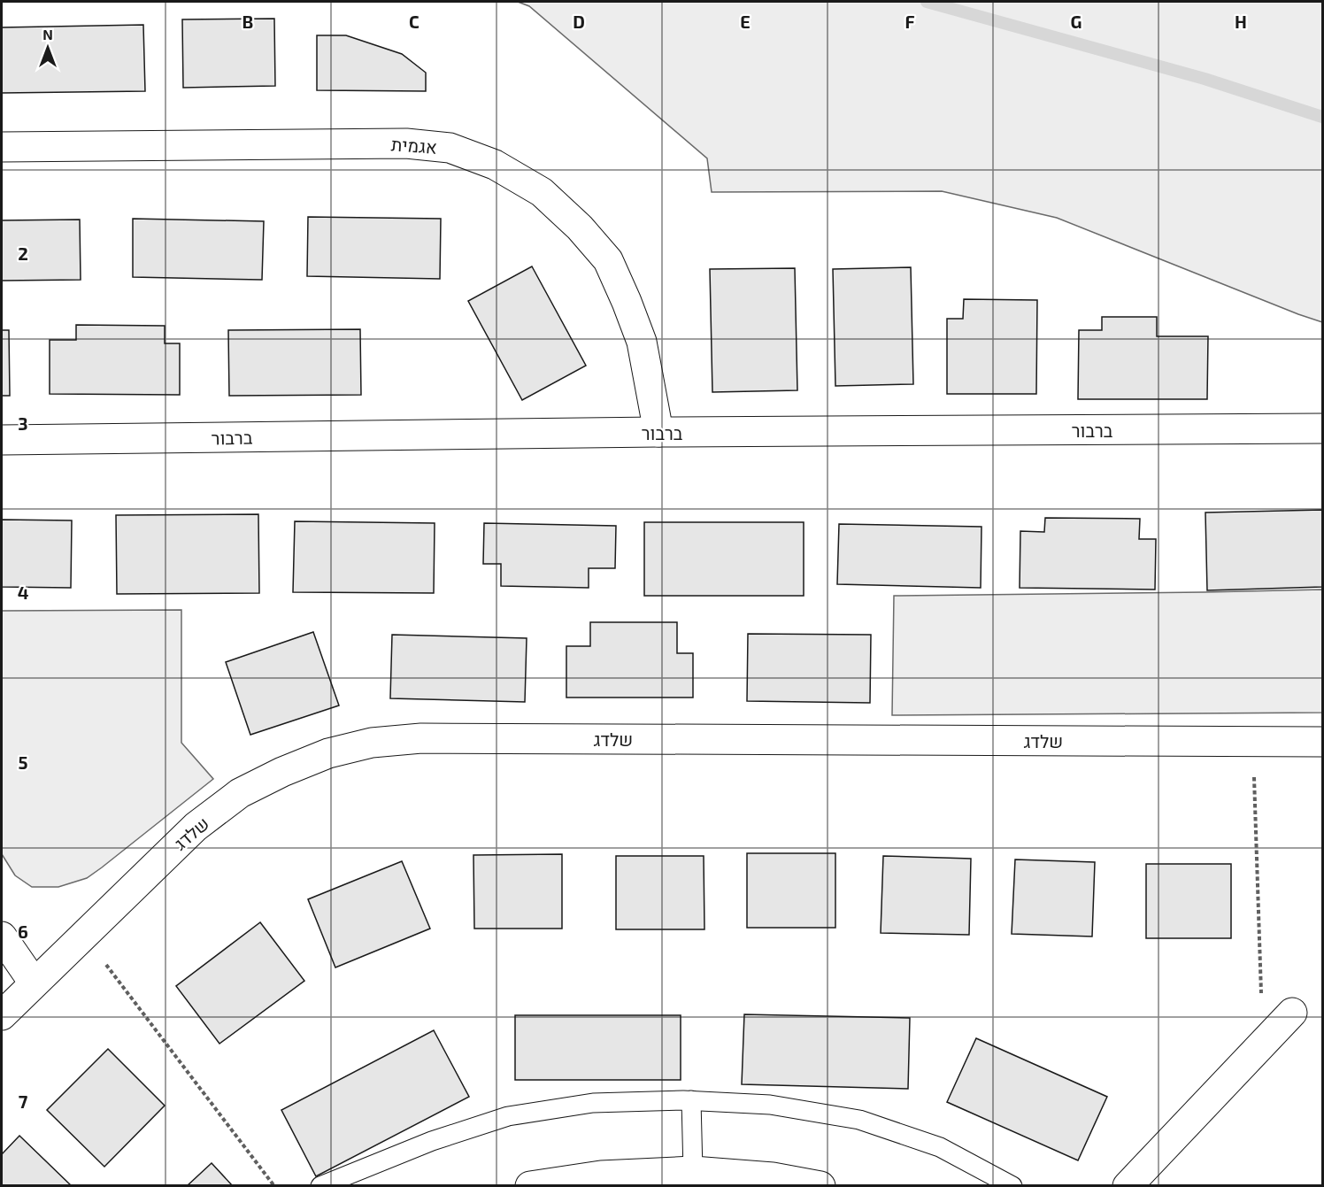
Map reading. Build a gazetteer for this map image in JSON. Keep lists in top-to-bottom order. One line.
{"streets":{"street":["אגמית","ברבור","שלדג"]},"crossings":[["אגמית","ברבור"]],"north":"top","grid":{"columns":["B","C","D","E","F","G","H"],"rows":["2","3","4","5","6","7"]}}
